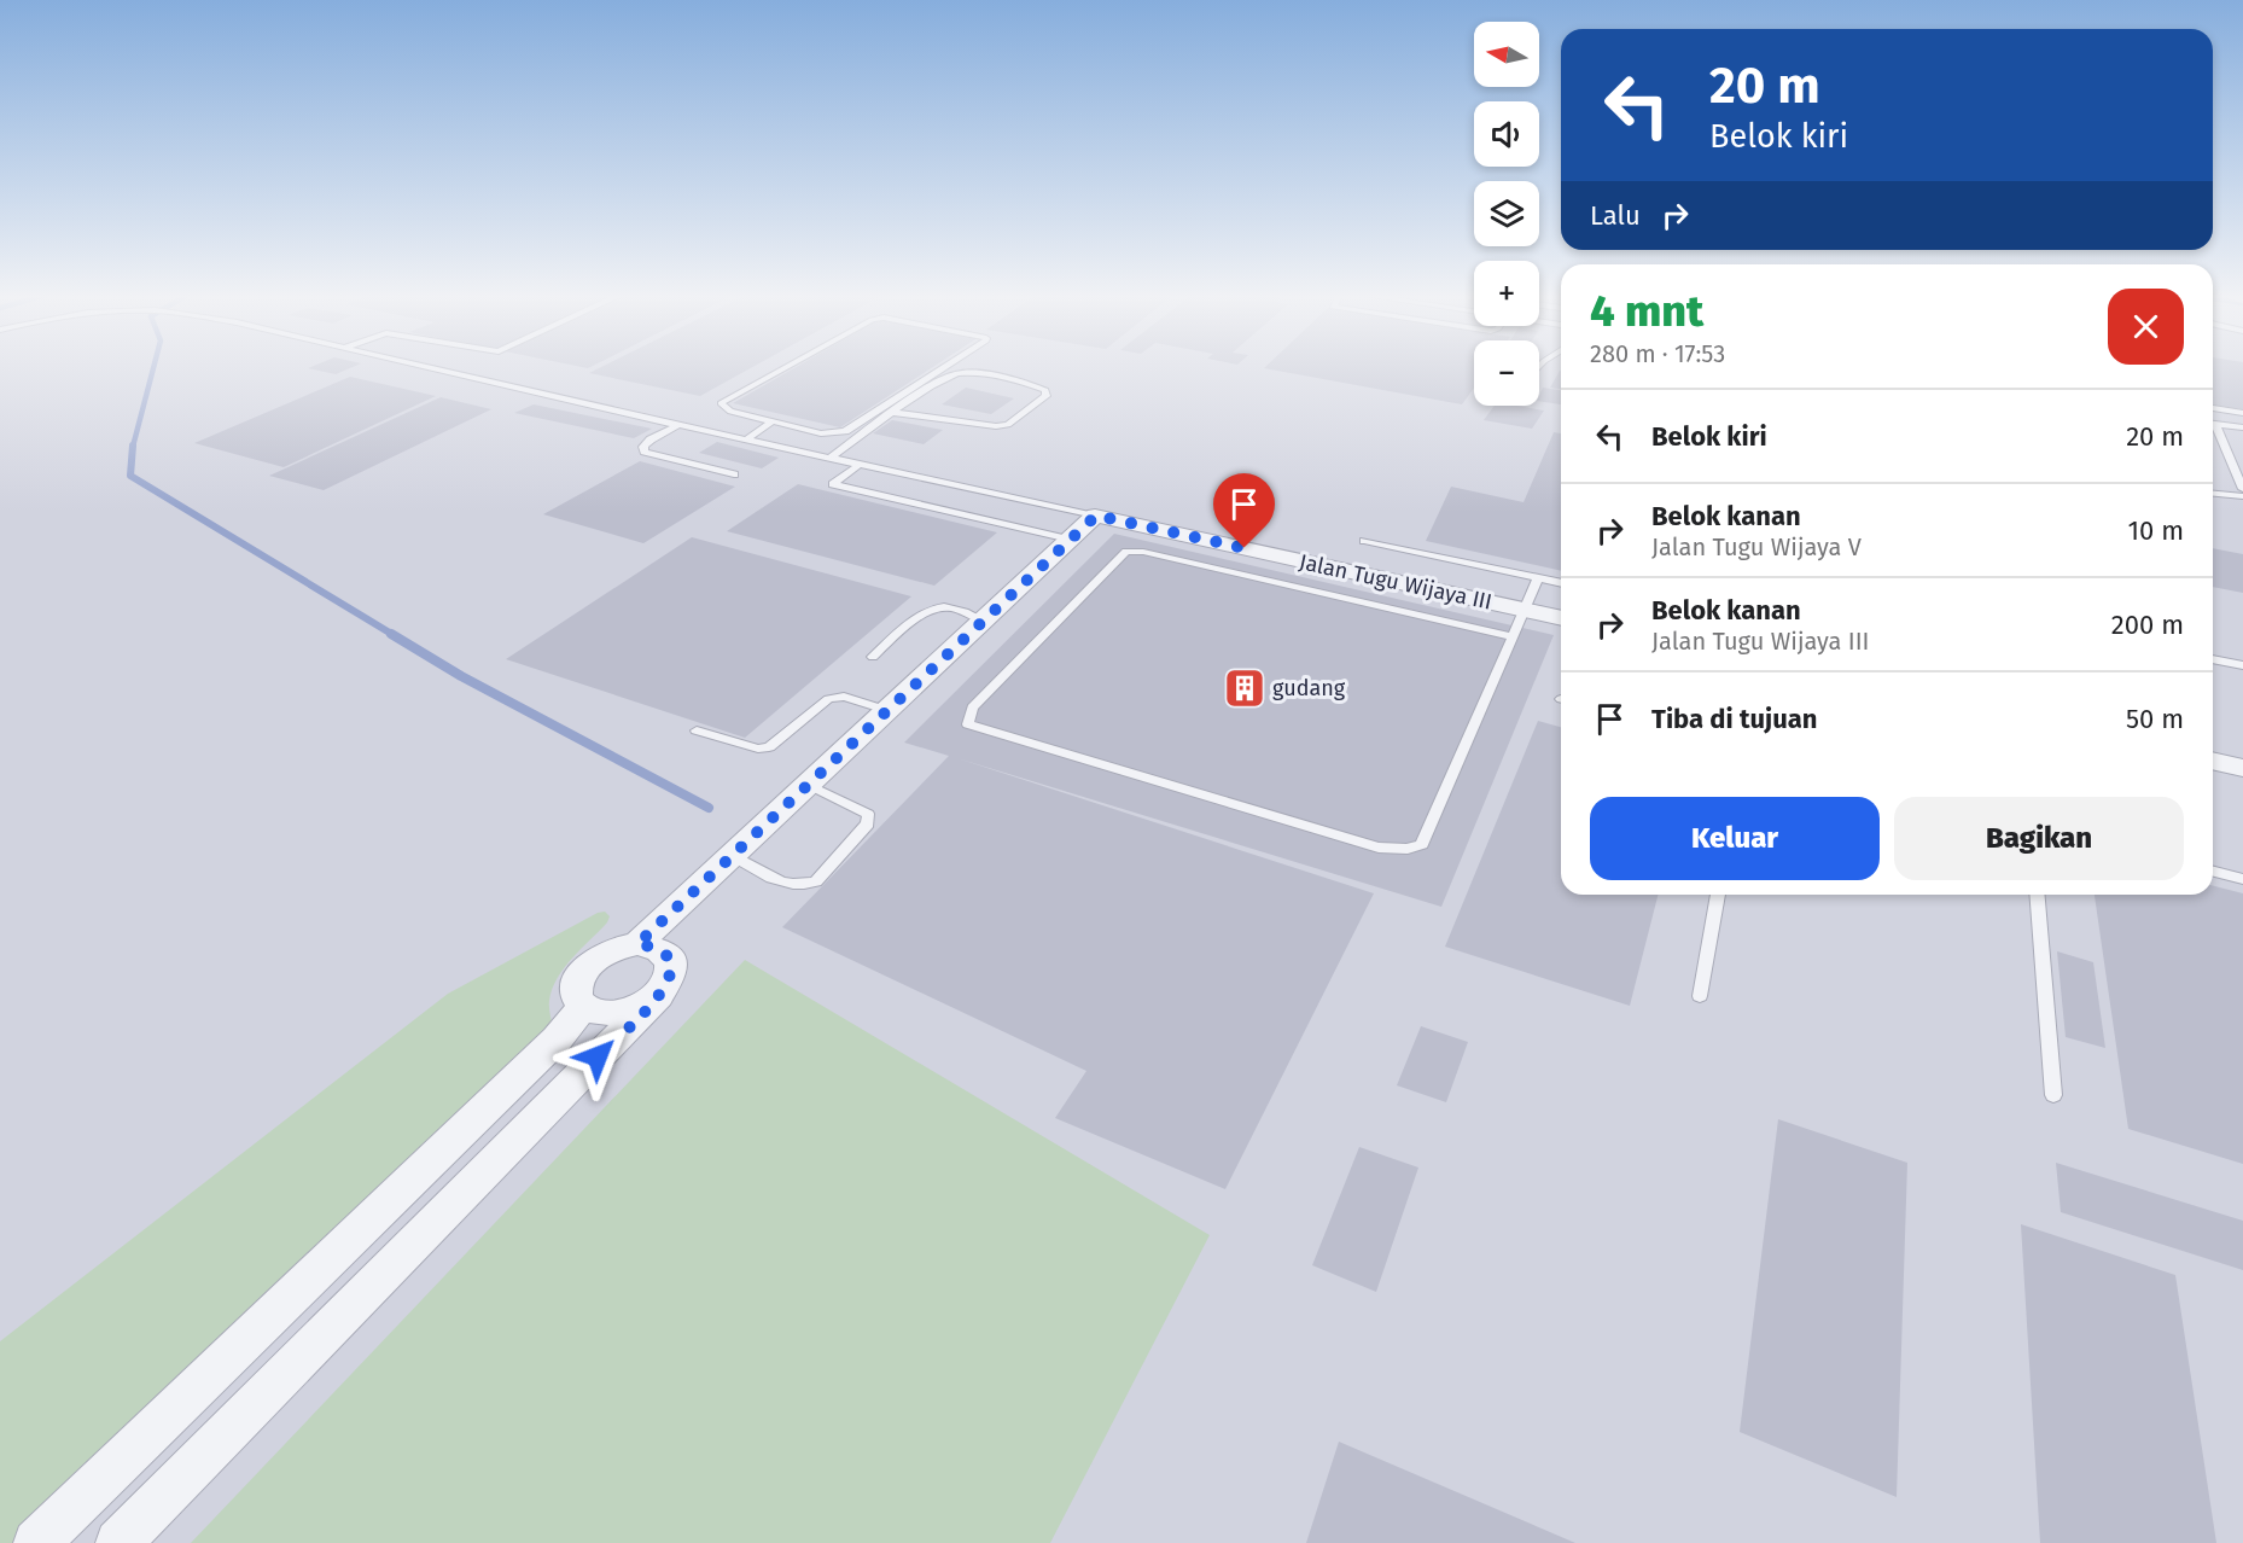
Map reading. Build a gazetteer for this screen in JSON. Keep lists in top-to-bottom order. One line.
{"streets":{"street":["Jalan Tugu Wijaya III"]},"places":{"building":["gudang"]},"north":"left","page":{"map_buttons":["+","−"],"turn":["20 m","Belok kiri"],"then":"Lalu","heading":["4 mnt","280 m · 17:53"],"list":[{"name":"Belok kiri","value":"20 m"},{"name":"Belok kanan","note":"Jalan Tugu Wijaya V","value":"10 m"},{"name":"Belok kanan","note":"Jalan Tugu Wijaya III","value":"200 m"},{"name":"Tiba di tujuan","value":"50 m"}],"buttons":["Keluar","Bagikan"]}}
